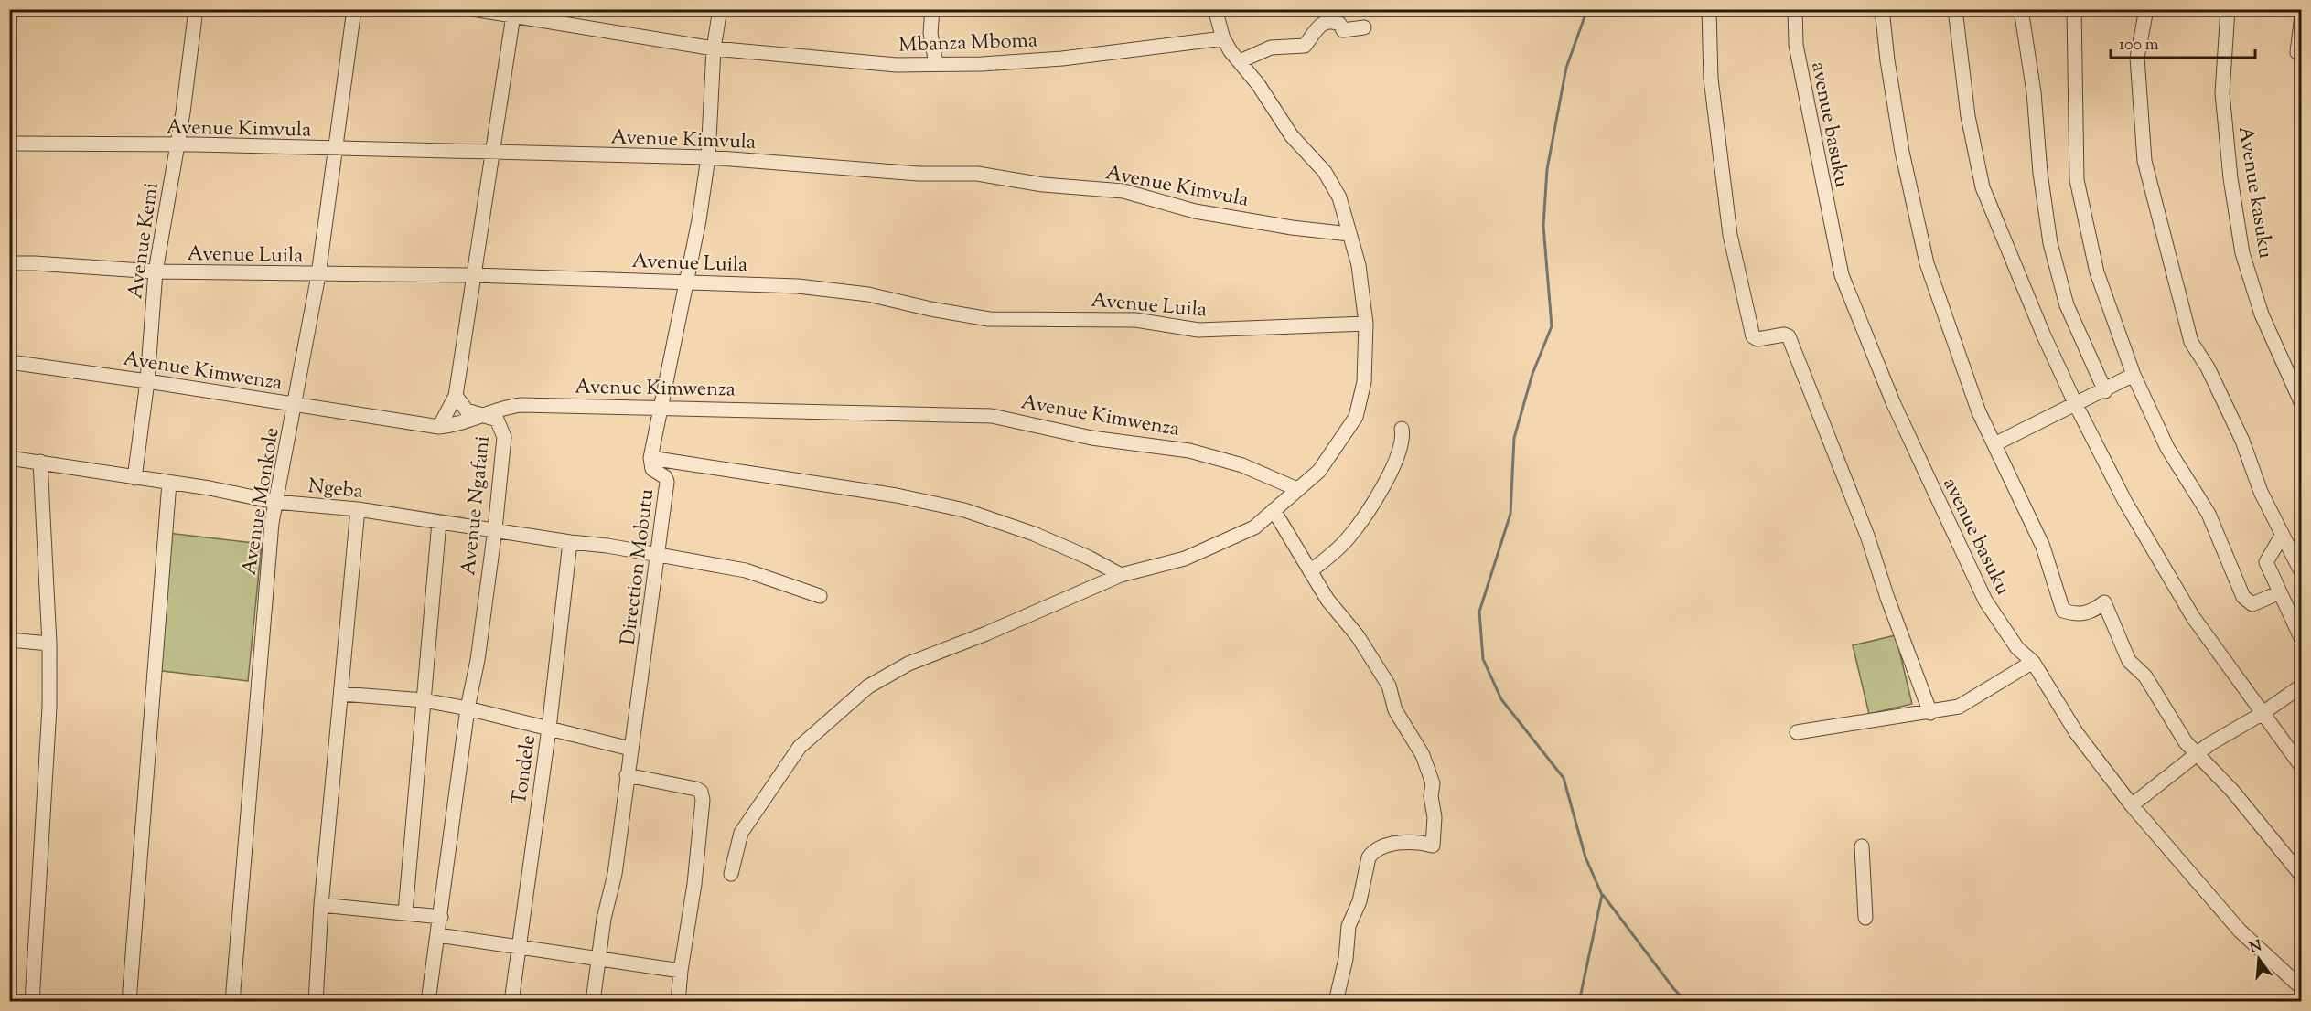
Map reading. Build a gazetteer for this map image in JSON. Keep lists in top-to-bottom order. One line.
{"streets":{"street":["Mbanza Mboma","avenue basuku","Avenue Kimvula","Avenue kasuku","Avenue Kemi","Avenue Luila","Avenue Kimwenza","Ngeba","Avenue Monkole","Avenue Ngafani","Direction Mobutu","Tondele"]},"crossings":[["Avenue Kimvula","Avenue Kemi"],["Avenue Kimvula","Avenue Monkole"],["Avenue Kemi","Avenue Luila"],["Avenue Kemi","Avenue Kimwenza"],["Avenue Kemi","Ngeba"],["Avenue Luila","Avenue Monkole"],["Avenue Kimwenza","Avenue Monkole"],["Avenue Kimwenza","Avenue Ngafani"],["Ngeba","Avenue Monkole"],["Ngeba","Avenue Ngafani"],["Ngeba","Direction Mobutu"],["Ngeba","Tondele"]],"scale_bar":"100 m","north":"top"}
